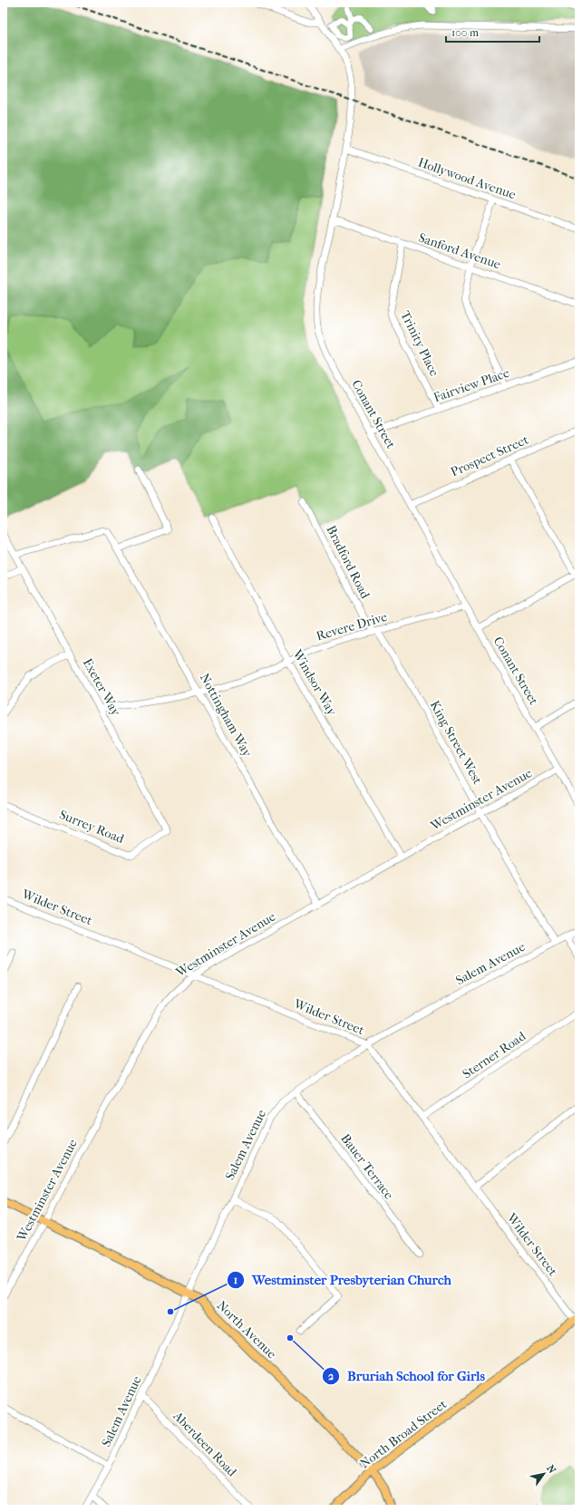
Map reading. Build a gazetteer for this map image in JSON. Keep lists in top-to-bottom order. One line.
{"streets":{"main road":["North Avenue","North Broad Street"],"street":["Hollywood Avenue","Sanford Avenue","Trinity Place","Fairview Place","Conant Street","Prospect Street","Bradford Road","Revere Drive","Windsor Way","Exeter Way","Nottingham Way","King Street West","Westminster Avenue","Surrey Road","Wilder Street","Salem Avenue","Sterner Road","Bauer Terrace","Aberdeen Road"]},"crossings":[["Hollywood Avenue","Conant Street"],["Sanford Avenue","Trinity Place"],["Sanford Avenue","Conant Street"],["Trinity Place","Fairview Place"],["Fairview Place","Conant Street"],["Conant Street","Prospect Street"],["Conant Street","Revere Drive"],["Conant Street","Westminster Avenue"],["Bradford Road","Revere Drive"],["Bradford Road","King Street West"],["Revere Drive","Windsor Way"],["Revere Drive","Exeter Way"],["Revere Drive","Nottingham Way"],["Revere Drive","King Street West"],["Windsor Way","Westminster Avenue"],["Exeter Way","Nottingham Way"],["Exeter Way","Surrey Road"],["Nottingham Way","Westminster Avenue"],["King Street West","Westminster Avenue"],["King Street West","Salem Avenue"],["Westminster Avenue","Wilder Street"],["Westminster Avenue","North Avenue"],["Wilder Street","Salem Avenue"],["Wilder Street","Sterner Road"],["Wilder Street","North Broad Street"],["Salem Avenue","Bauer Terrace"],["Salem Avenue","North Avenue"],["Salem Avenue","Aberdeen Road"],["North Avenue","North Broad Street"]],"places":["Westminster Presbyterian Church","Bruriah School for Girls"],"scale_bar":"100 m","north":"top right"}
